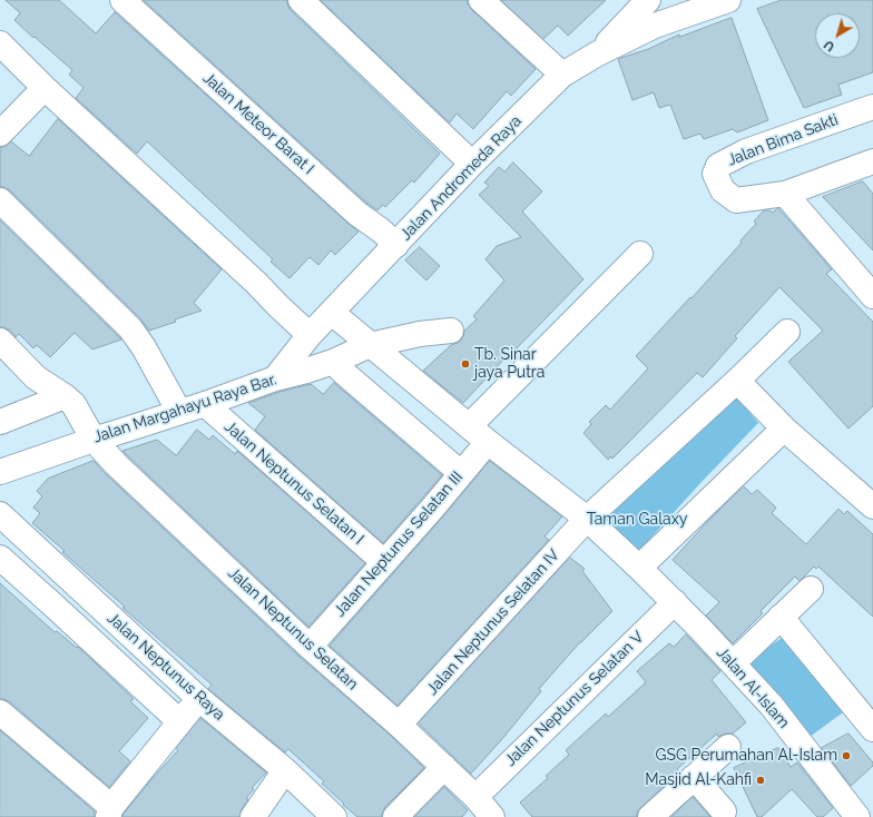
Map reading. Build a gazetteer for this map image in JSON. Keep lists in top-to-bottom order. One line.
{"streets":{"street":["Jalan Meteor Barat I","Jalan Bima Sakti","Jalan Andromeda Raya","Jalan Margahayu Raya Bar.","Jalan Neptunus Selatan I","Jalan Neptunus Selatan III","Jalan Neptunus Selatan IV","Jalan Neptunus Selatan","Jalan Neptunus Raya","Jalan Al-Islam","Jalan Neptunus Selatan V"]},"crossings":[["Jalan Meteor Barat I","Jalan Andromeda Raya"],["Jalan Andromeda Raya","Jalan Margahayu Raya Bar."],["Jalan Andromeda Raya","Jalan Al-Islam"],["Jalan Margahayu Raya Bar.","Jalan Neptunus Selatan I"],["Jalan Margahayu Raya Bar.","Jalan Neptunus Selatan"],["Jalan Margahayu Raya Bar.","Jalan Al-Islam"],["Jalan Neptunus Selatan I","Jalan Neptunus Selatan III"],["Jalan Neptunus Selatan III","Jalan Neptunus Selatan"],["Jalan Neptunus Selatan III","Jalan Al-Islam"],["Jalan Neptunus Selatan IV","Jalan Neptunus Selatan"],["Jalan Neptunus Selatan IV","Jalan Al-Islam"],["Jalan Neptunus Selatan","Jalan Neptunus Selatan V"],["Jalan Al-Islam","Jalan Neptunus Selatan V"]],"parks":["Taman Galaxy"],"places":["Tb. Sinar jaya Putra","GSG Perumahan Al-Islam","Masjid Al-Kahfi"],"north":"bottom left"}
